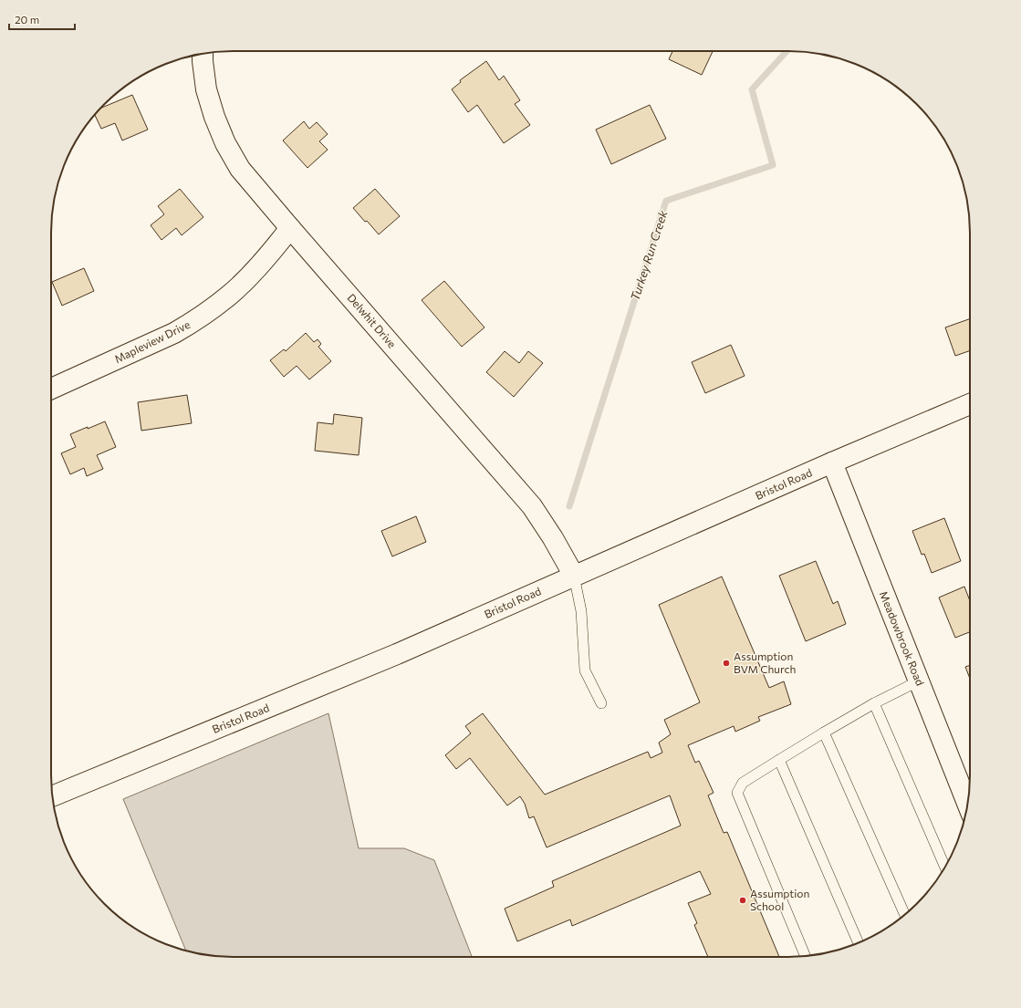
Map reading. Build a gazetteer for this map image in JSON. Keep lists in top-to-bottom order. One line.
{"streets":{"street":["Delwhit Drive","Mapleview Drive","Bristol Road","Meadowbrook Road"]},"crossings":[["Delwhit Drive","Mapleview Drive"],["Delwhit Drive","Bristol Road"],["Bristol Road","Meadowbrook Road"]],"water":["Turkey Run Creek"],"places":["Assumption BVM Church","Assumption School"],"scale_bar":"20 m"}
